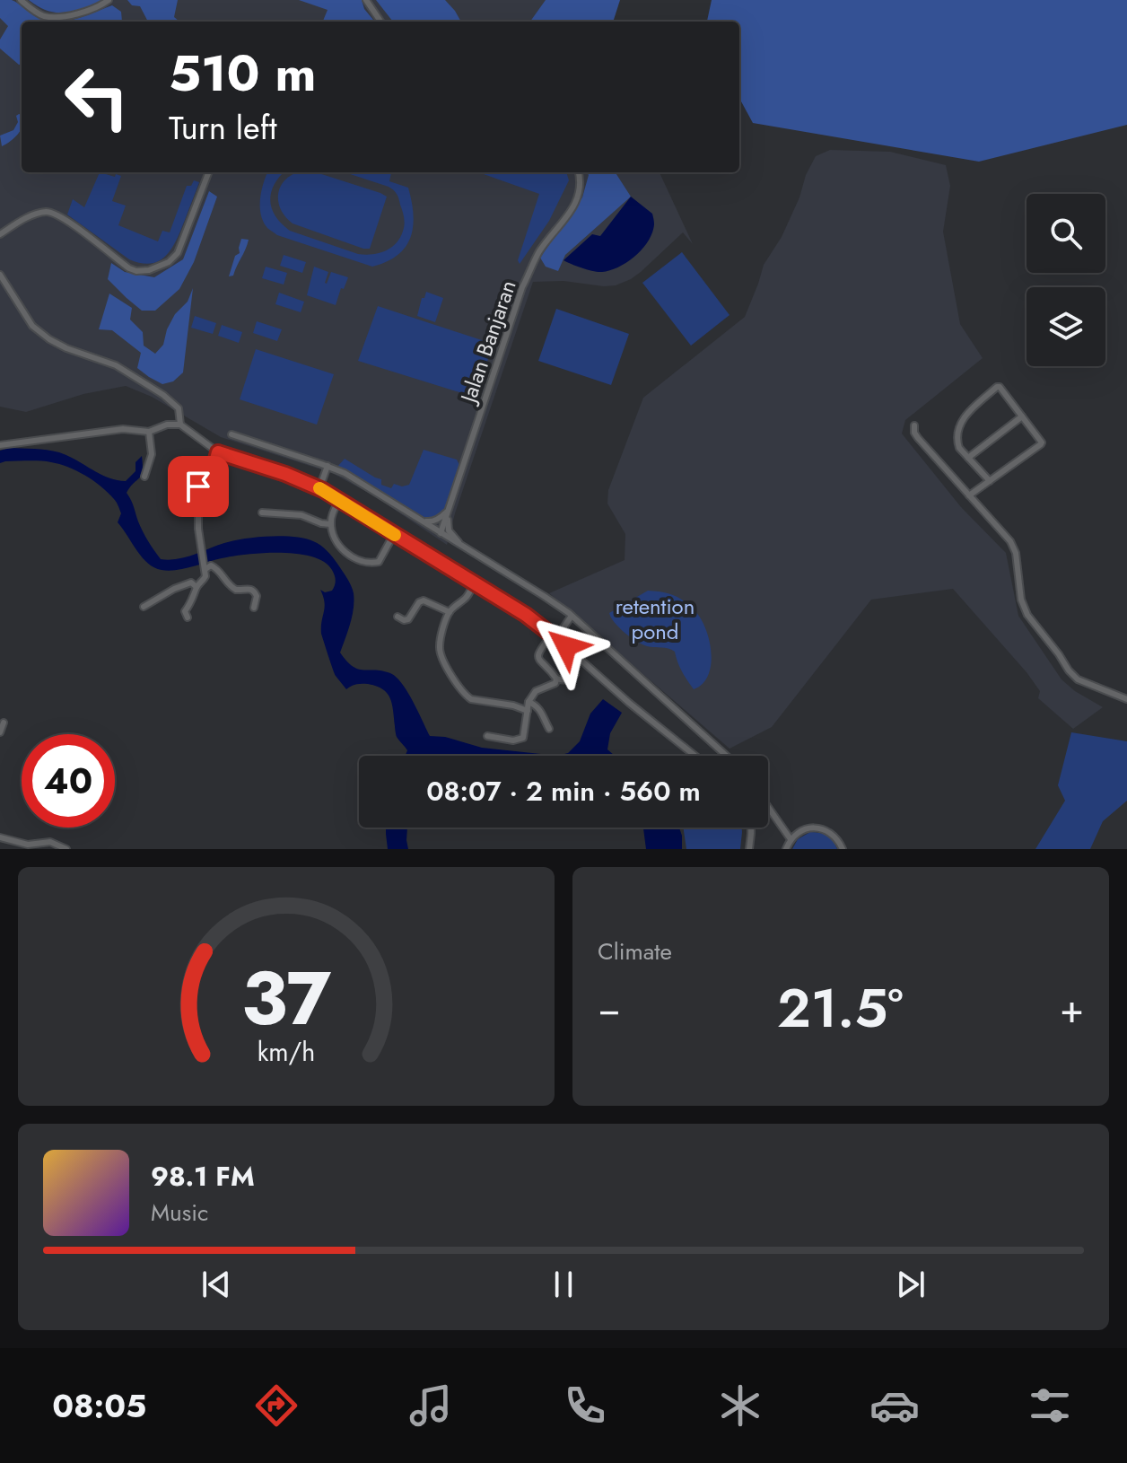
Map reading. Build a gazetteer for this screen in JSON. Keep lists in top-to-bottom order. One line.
{"streets":{"street":["Jalan Banjaran"]},"parks":["retention pond"],"page":{"turn":["510 m","Turn left"],"limit":"40","trip":"08:07 · 2 min · 560 m","tile":"Climate","heat":["−","21.5°","+"],"song":["98.1 FM","Music"],"tabs":"08:05","gauge":["37","km/h"]}}
